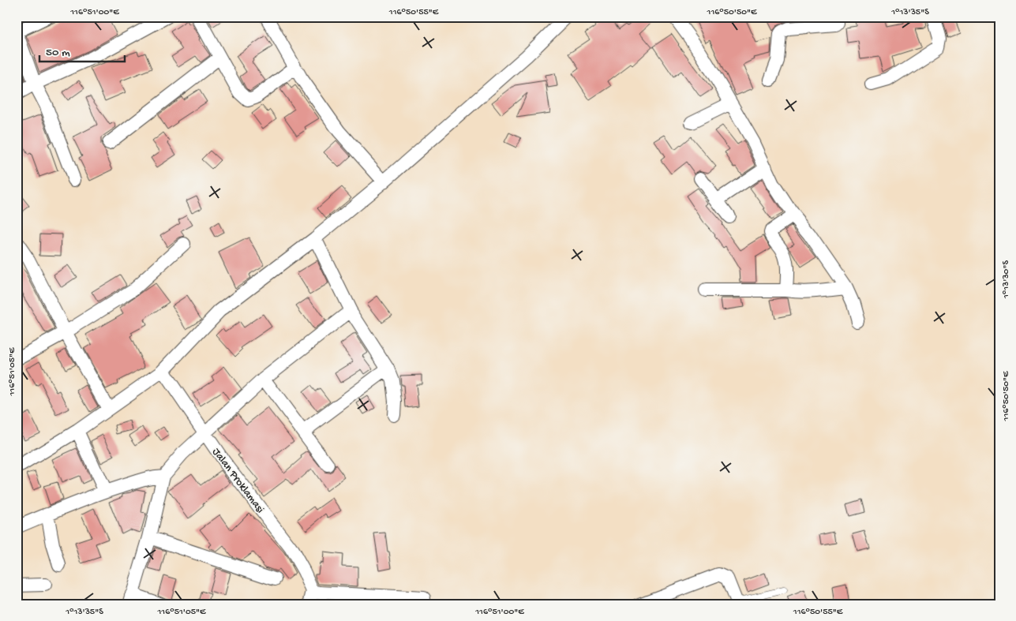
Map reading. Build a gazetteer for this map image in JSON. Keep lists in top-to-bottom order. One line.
{"streets":{"street":["Jalan Proklamasi"]},"scale_bar":"50 m","coordinates":["116°51'00\"E","116°50'55\"E","116°50'50\"E","1°13'35\"S","1°13'30\"S","116°51'05\"E"]}
